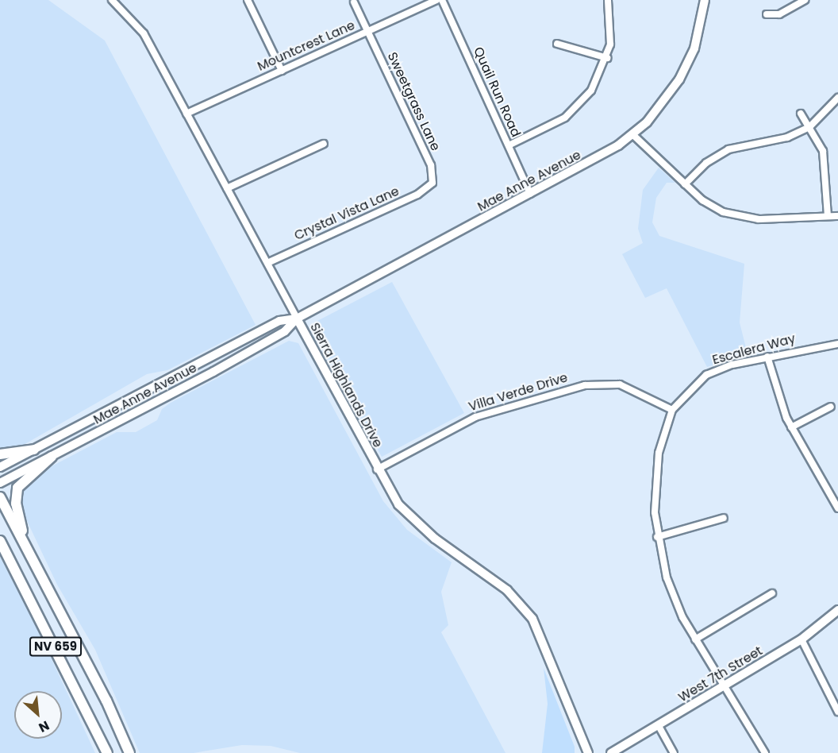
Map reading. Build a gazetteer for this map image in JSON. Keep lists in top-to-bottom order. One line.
{"streets":{"main road":["Mae Anne Avenue","Sierra Highlands Drive","NV 659","West 7th Street"],"street":["Mountcrest Lane","Quail Run Road","Sweetgrass Lane","Crystal Vista Lane","Escalera Way","Villa Verde Drive"]},"crossings":[["Mountcrest Lane","Sweetgrass Lane"],["Mountcrest Lane","Sierra Highlands Drive"],["Quail Run Road","Mae Anne Avenue"],["Sweetgrass Lane","Crystal Vista Lane"],["Mae Anne Avenue","Sierra Highlands Drive"],["Crystal Vista Lane","Sierra Highlands Drive"],["Escalera Way","Villa Verde Drive"],["Escalera Way","West 7th Street"],["Sierra Highlands Drive","Villa Verde Drive"]],"north":"bottom right"}
